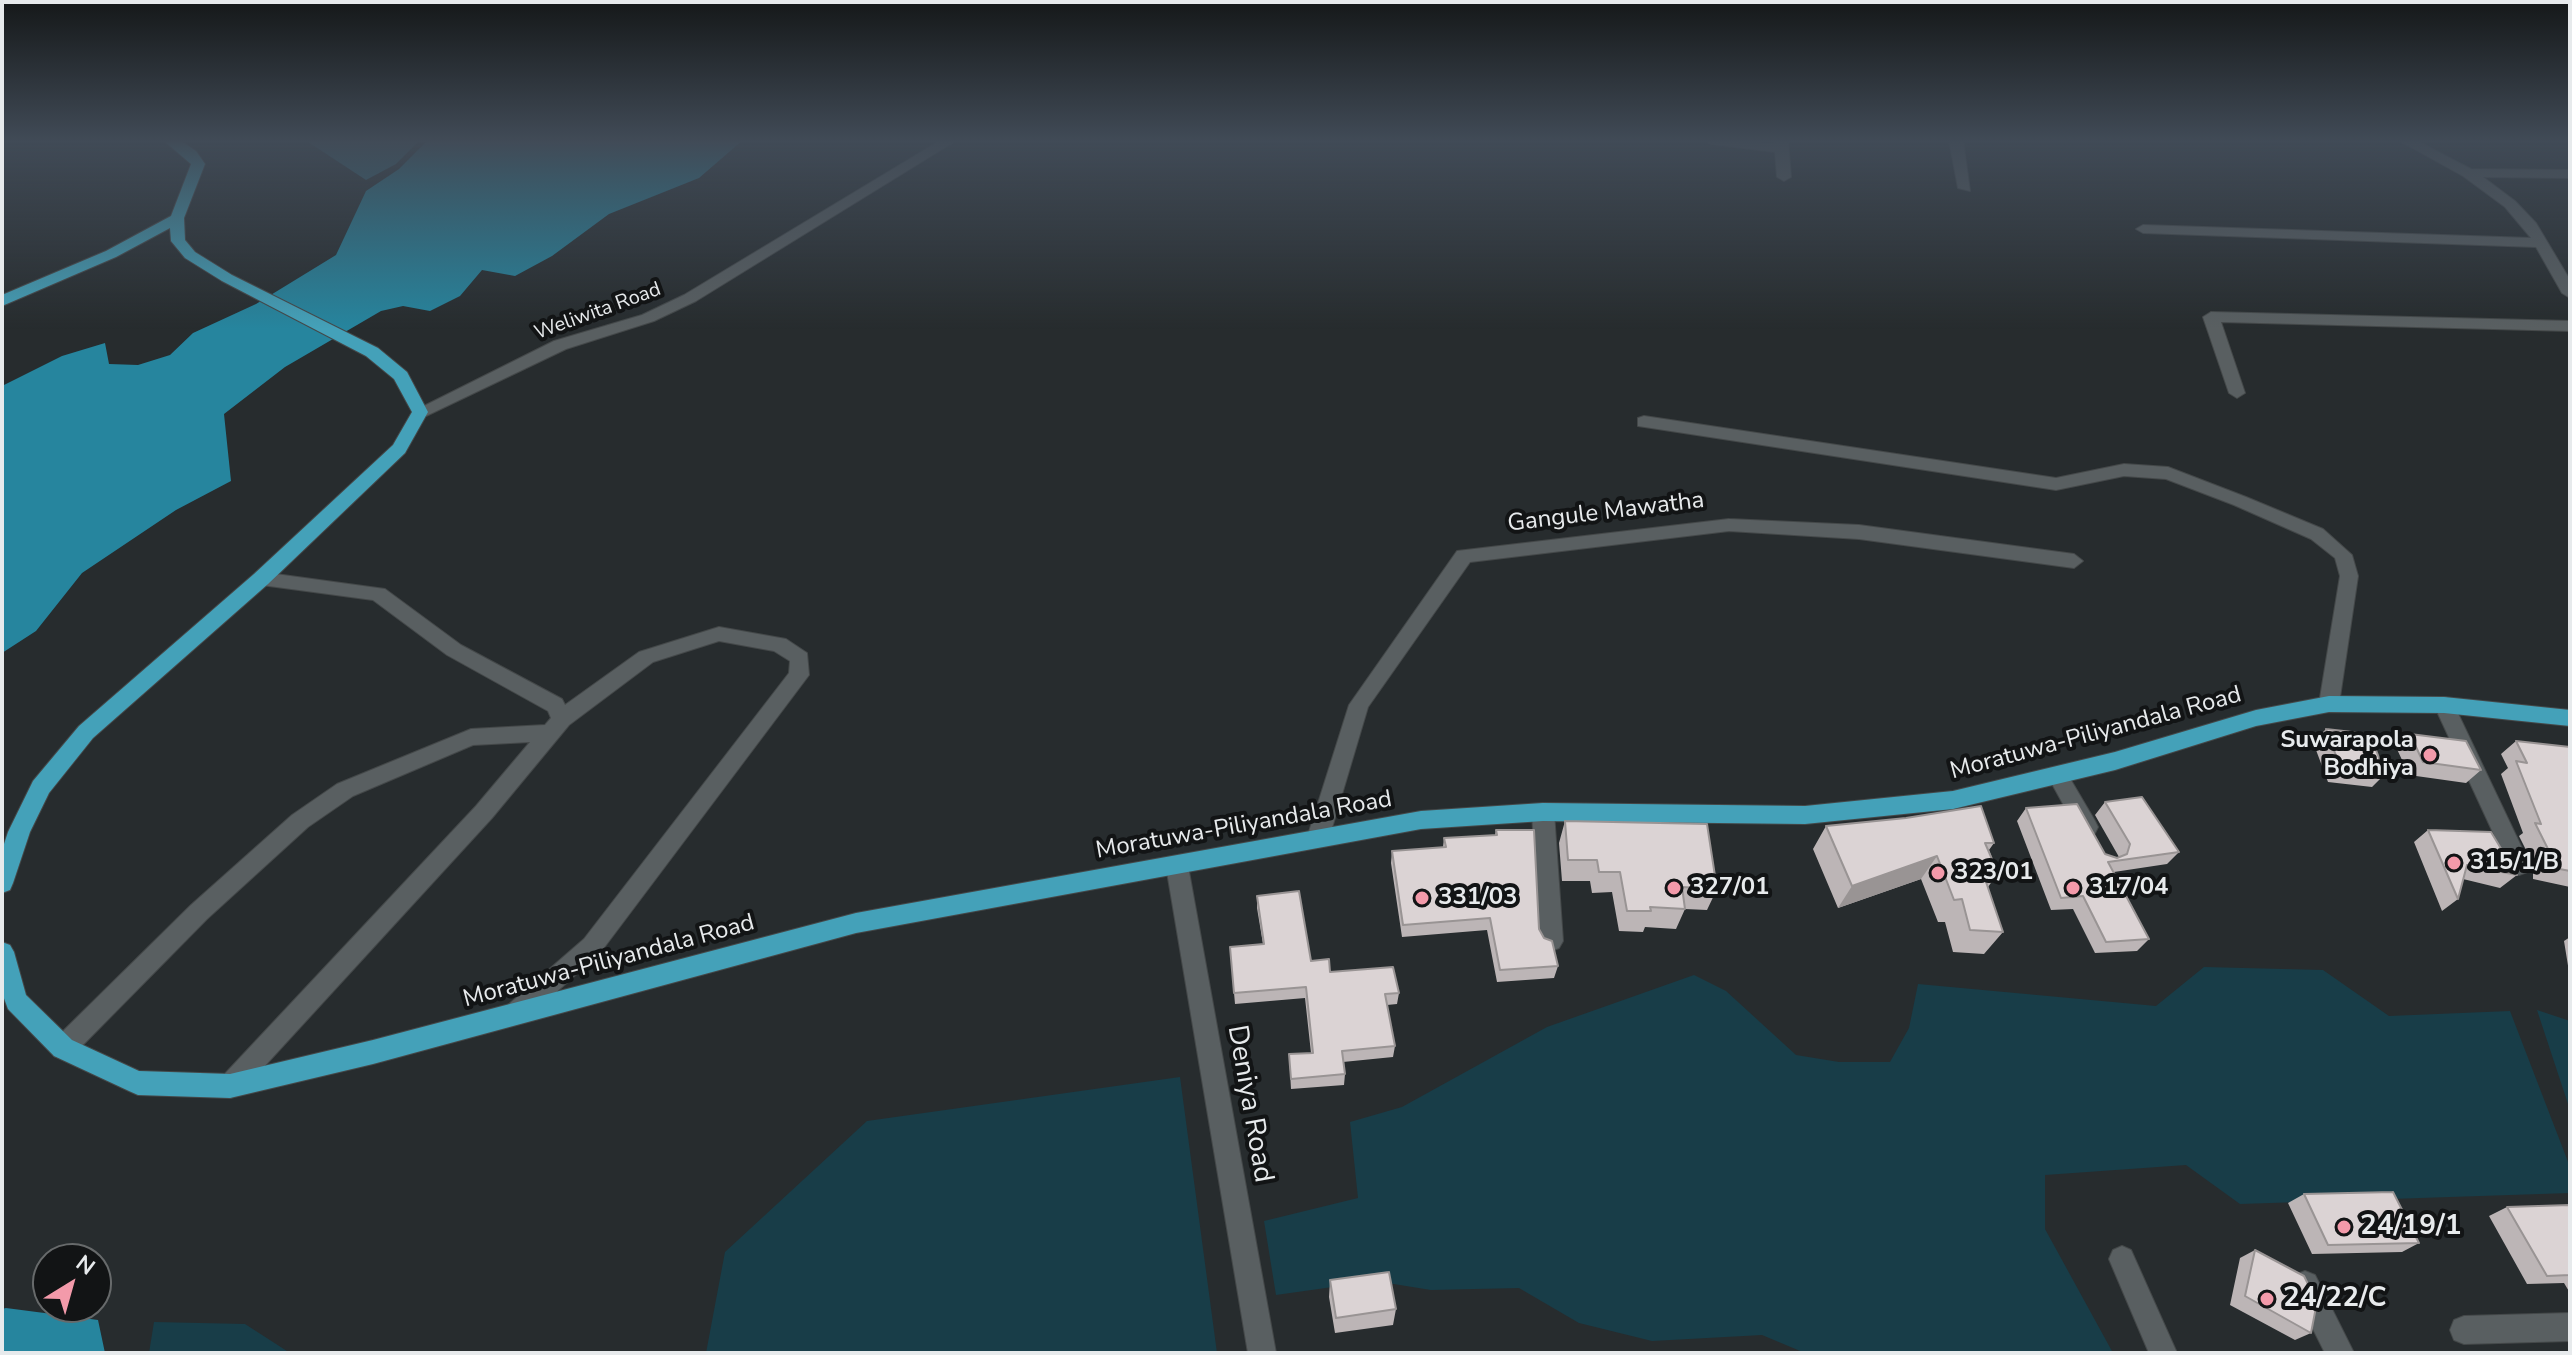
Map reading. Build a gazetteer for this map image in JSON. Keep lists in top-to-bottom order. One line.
{"streets":{"main road":["Moratuwa-Piliyandala Road"],"street":["Weliwita Road","Gangule Mawatha","Deniya Road"]},"crossings":[["Gangule Mawatha","Moratuwa-Piliyandala Road"],["Moratuwa-Piliyandala Road","Deniya Road"]],"places":["Suwarapola Bodhiya","315/1/B","323/01","327/01","317/04","331/03","24/19/1","24/22/C"],"north":"top right"}
